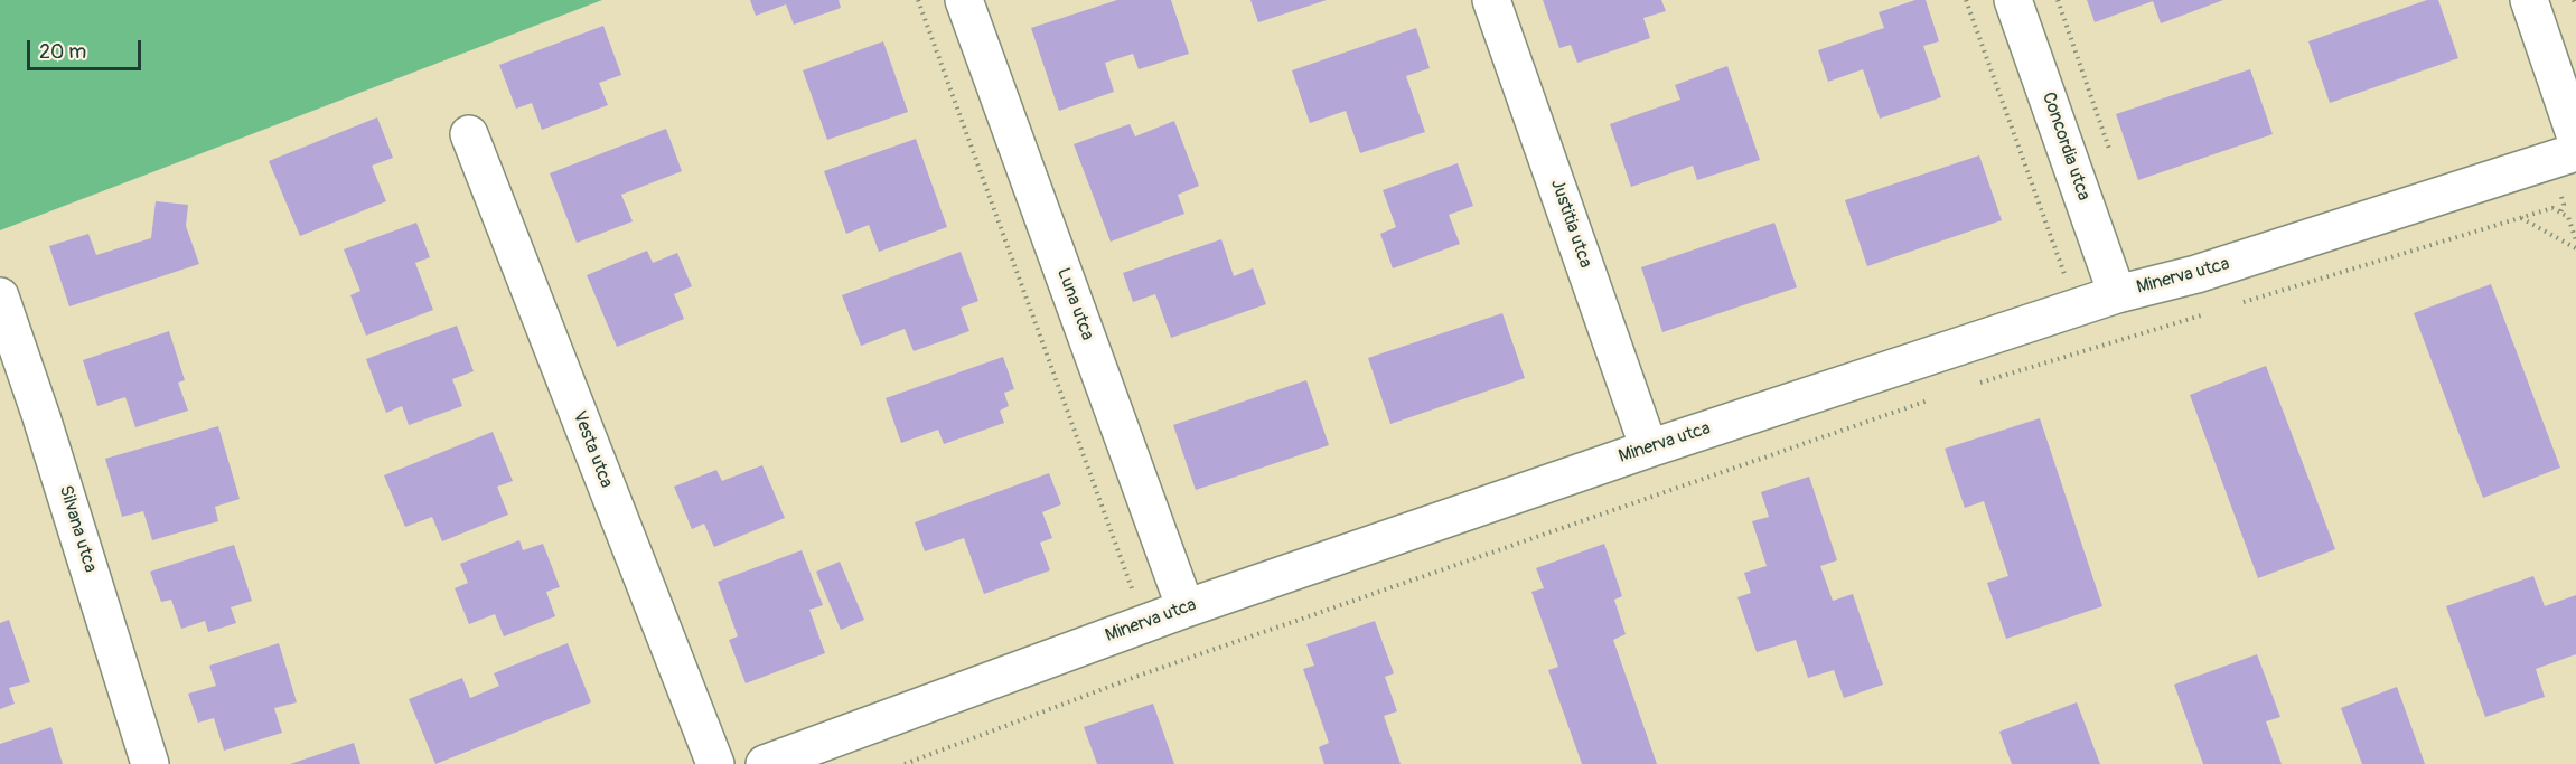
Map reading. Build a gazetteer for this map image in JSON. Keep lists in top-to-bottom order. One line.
{"streets":{"street":["Concordia utca","Justitia utca","Minerva utca","Luna utca","Vesta utca","Silvana utca"]},"crossings":[["Concordia utca","Minerva utca"],["Justitia utca","Minerva utca"],["Minerva utca","Luna utca"]],"scale_bar":"20 m"}
